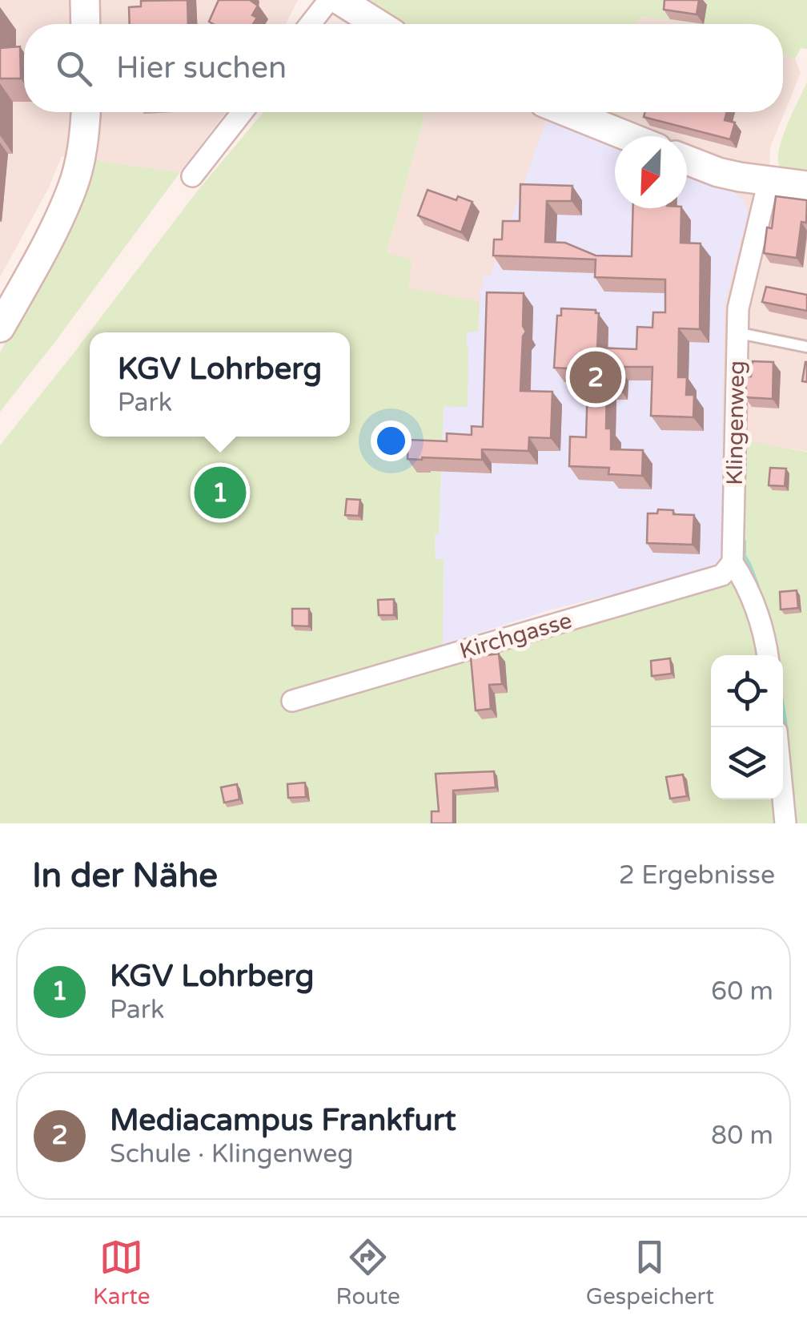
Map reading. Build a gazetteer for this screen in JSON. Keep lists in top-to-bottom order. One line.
{"streets":{"street":["Klingenweg","Kirchgasse"]},"crossings":[["Klingenweg","Kirchgasse"]],"north":"bottom left","page":{"search":"Hier suchen","popup":["KGV Lohrberg","Park"],"pins":["2","1"],"heading":["In der Nähe","2 Ergebnisse"],"list":[{"mark":"1","name":"KGV Lohrberg","note":"Park","value":"60 m"},{"mark":"2","name":"Mediacampus Frankfurt","note":"Schule · Klingenweg","value":"80 m"}],"nav":["Karte","Route","Gespeichert"]}}
